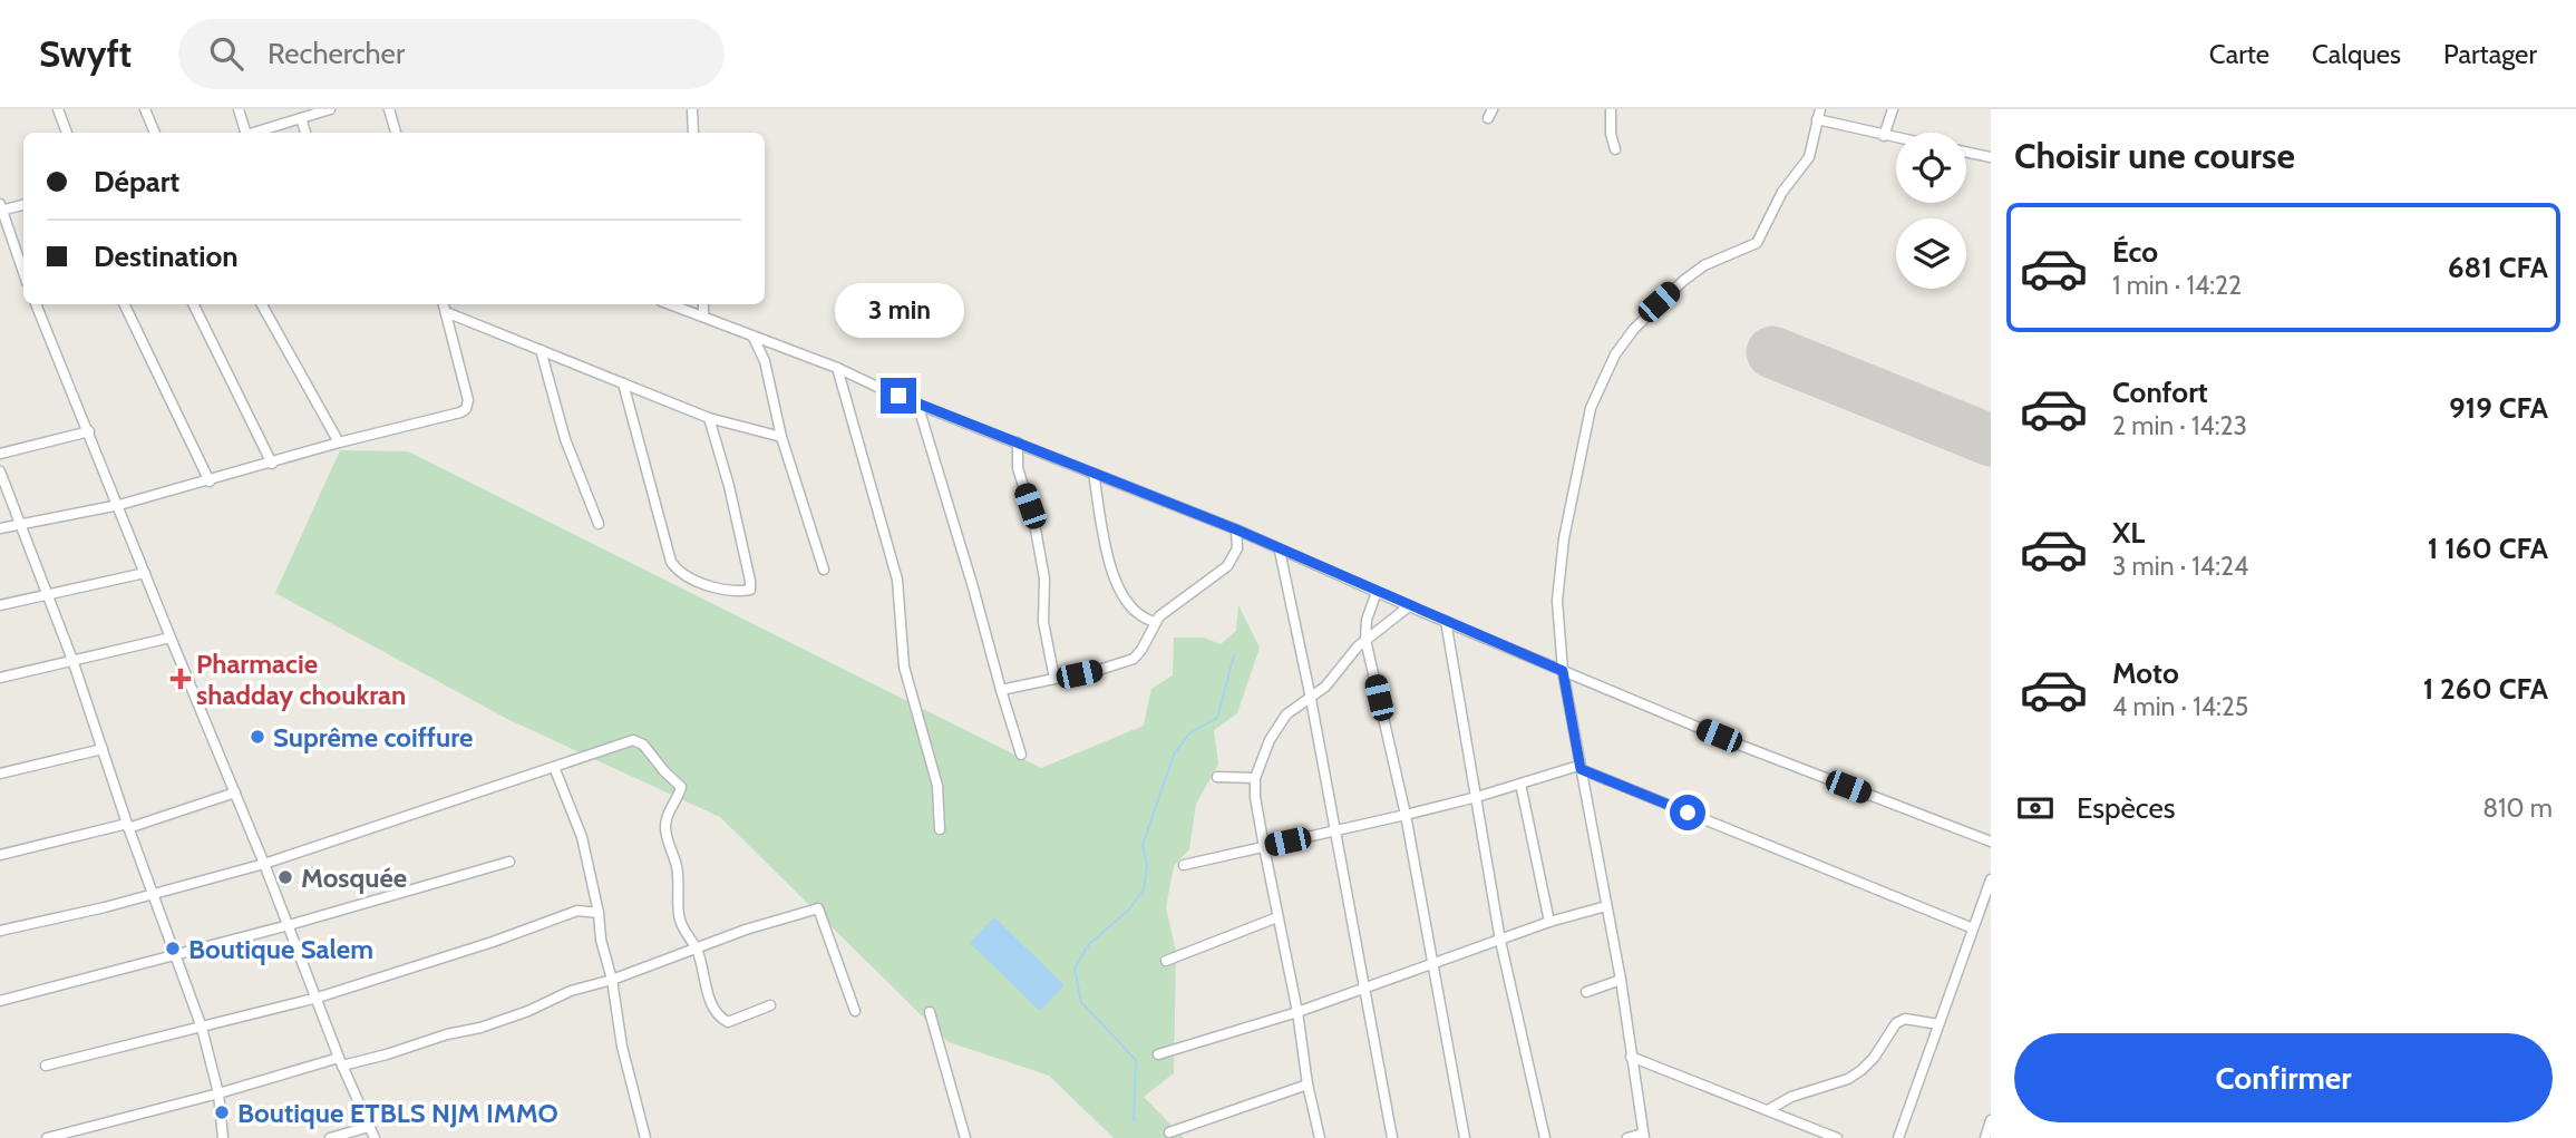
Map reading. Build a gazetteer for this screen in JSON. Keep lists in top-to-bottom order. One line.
{"places":{"health":["Pharmacie shadday choukran"],"other":["Suprême coiffure","Mosquée","Boutique Salem","Boutique ETBLS NJM IMMO"]},"page":{"header":"Swyft","search":"Rechercher","nav":["Carte","Calques","Partager"],"heading":"Choisir une course","banner":["Départ","Destination"],"list":[{"name":"Éco","note":"1 min · 14:22","value":"681 CFA"},{"name":"Confort","note":"2 min · 14:23","value":"919 CFA"},{"name":"XL","note":"3 min · 14:24","value":"1 160 CFA"},{"name":"Moto","note":"4 min · 14:25","value":"1 260 CFA"}],"bubble":"3 min","pay":["Espèces","810 m"],"buttons":"Confirmer"}}
